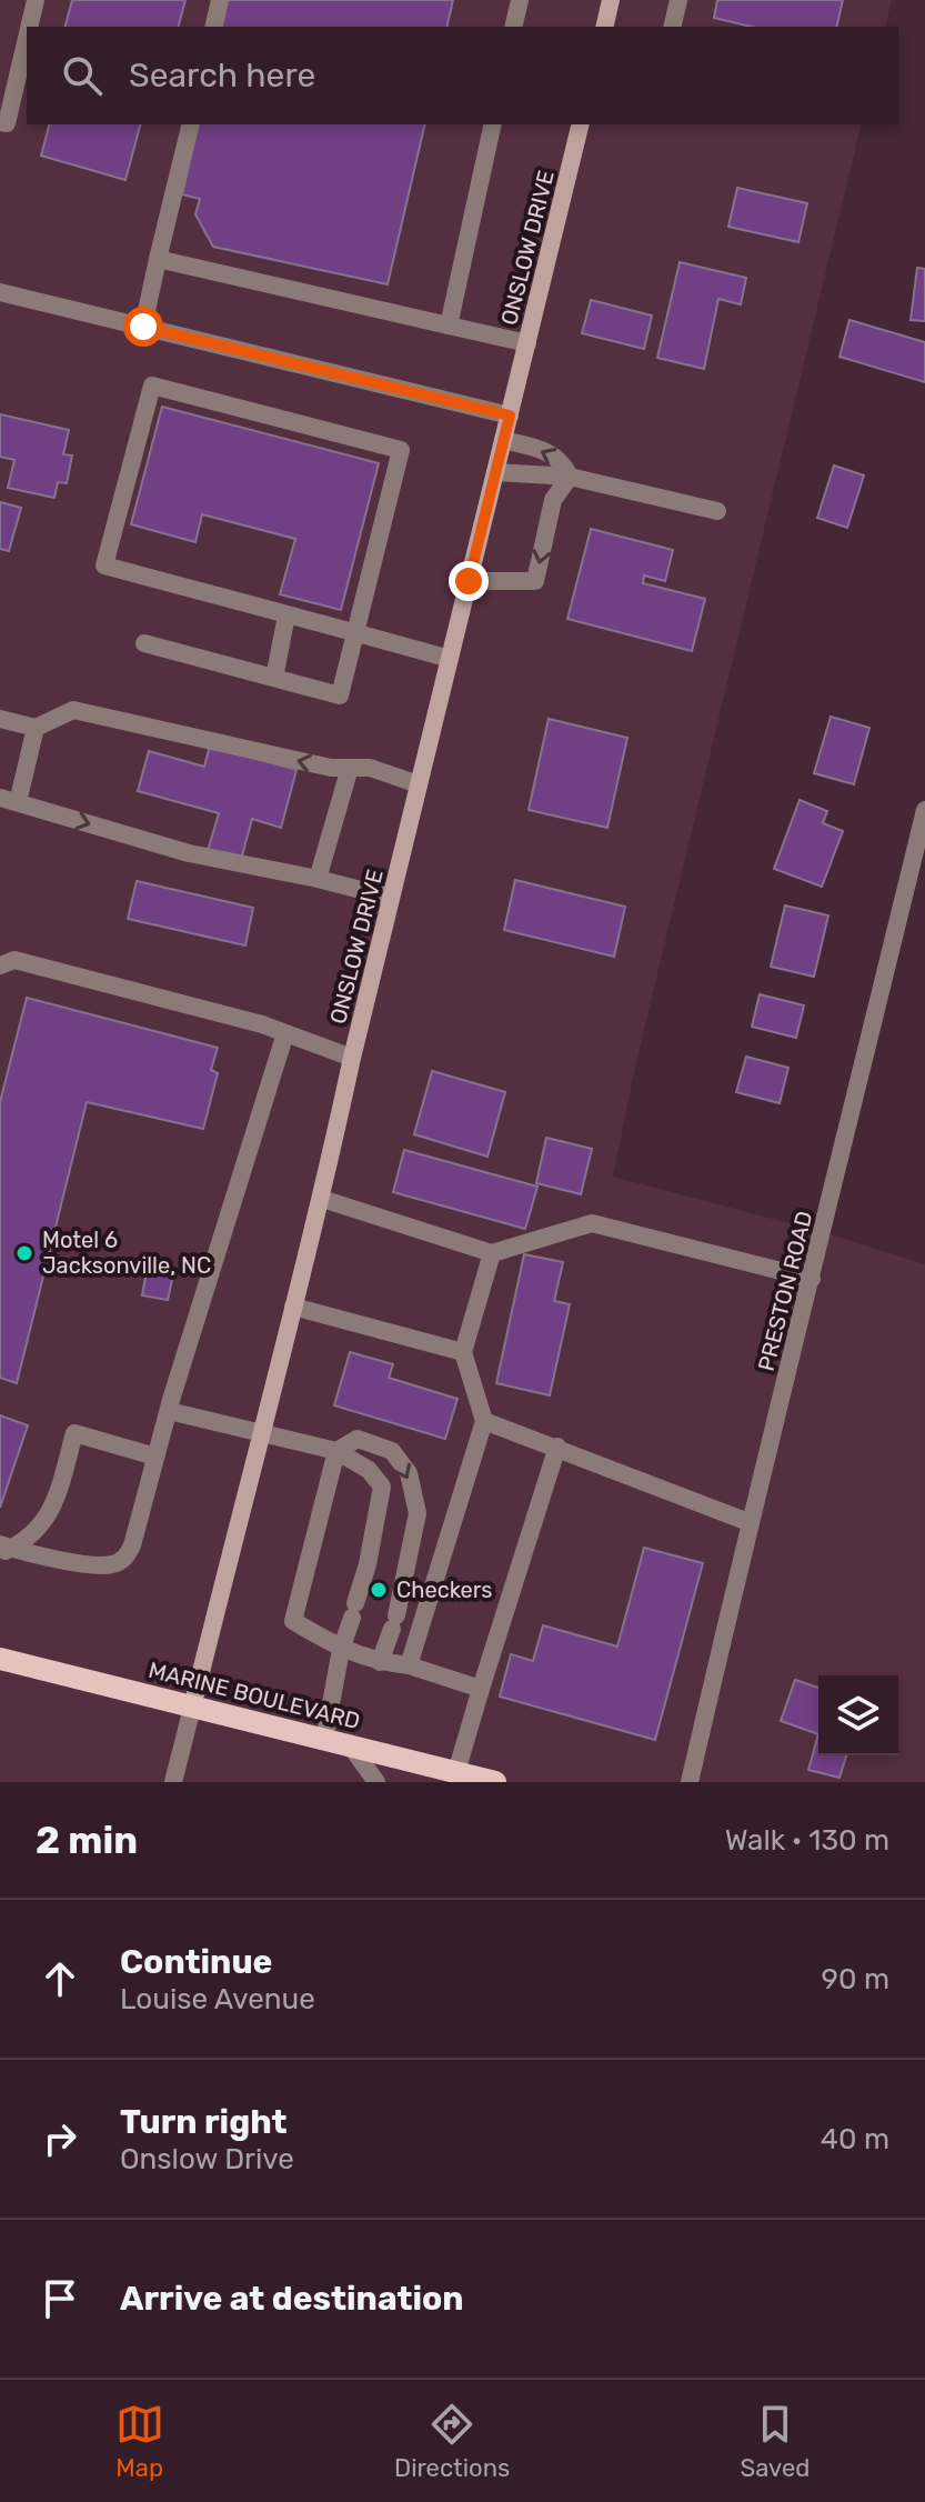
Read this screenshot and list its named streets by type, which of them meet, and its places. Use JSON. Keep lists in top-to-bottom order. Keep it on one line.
{"streets":{"main road":["ONSLOW DRIVE","MARINE BOULEVARD"],"street":["PRESTON ROAD"]},"crossings":[["ONSLOW DRIVE","MARINE BOULEVARD"]],"places":["Motel 6 Jacksonville, NC","Checkers"],"page":{"search":"Search here","heading":["2 min","Walk · 130 m"],"list":[["Continue","Louise Avenue","90 m"],["Turn right","Onslow Drive","40 m"],"Arrive at destination"],"nav":["Map","Directions","Saved"]}}
